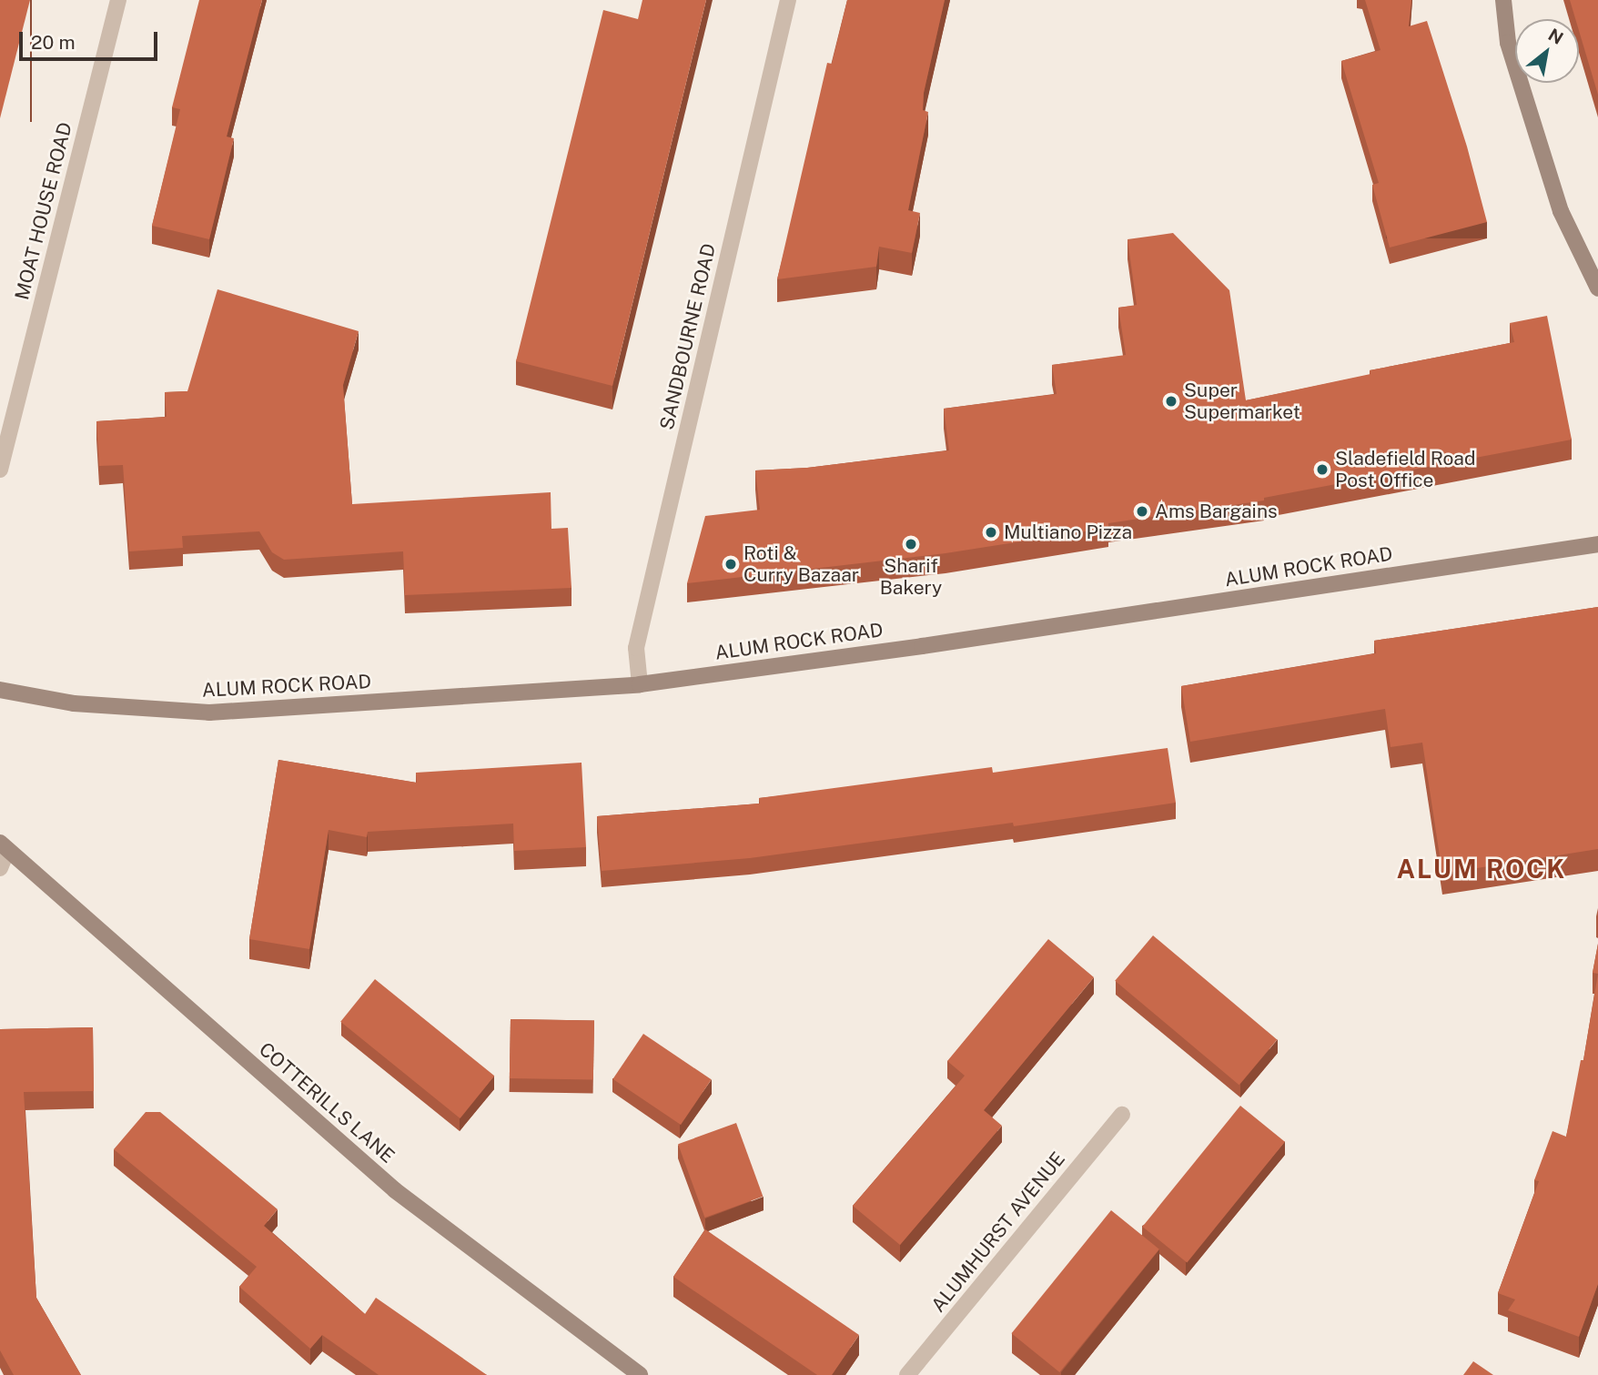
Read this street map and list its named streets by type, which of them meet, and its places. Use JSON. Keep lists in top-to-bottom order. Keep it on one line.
{"streets":{"street":["MOAT HOUSE ROAD","SANDBOURNE ROAD","ALUM ROCK ROAD","COTTERILLS LANE","ALUMHURST AVENUE"]},"crossings":[["SANDBOURNE ROAD","ALUM ROCK ROAD"]],"districts":["ALUM ROCK"],"places":["Super Supermarket","Sladefield Road Post Office","Ams Bargains","Multiano Pizza","Sharif Bakery","Roti & Curry Bazaar"],"scale_bar":"20 m","north":"top right"}
